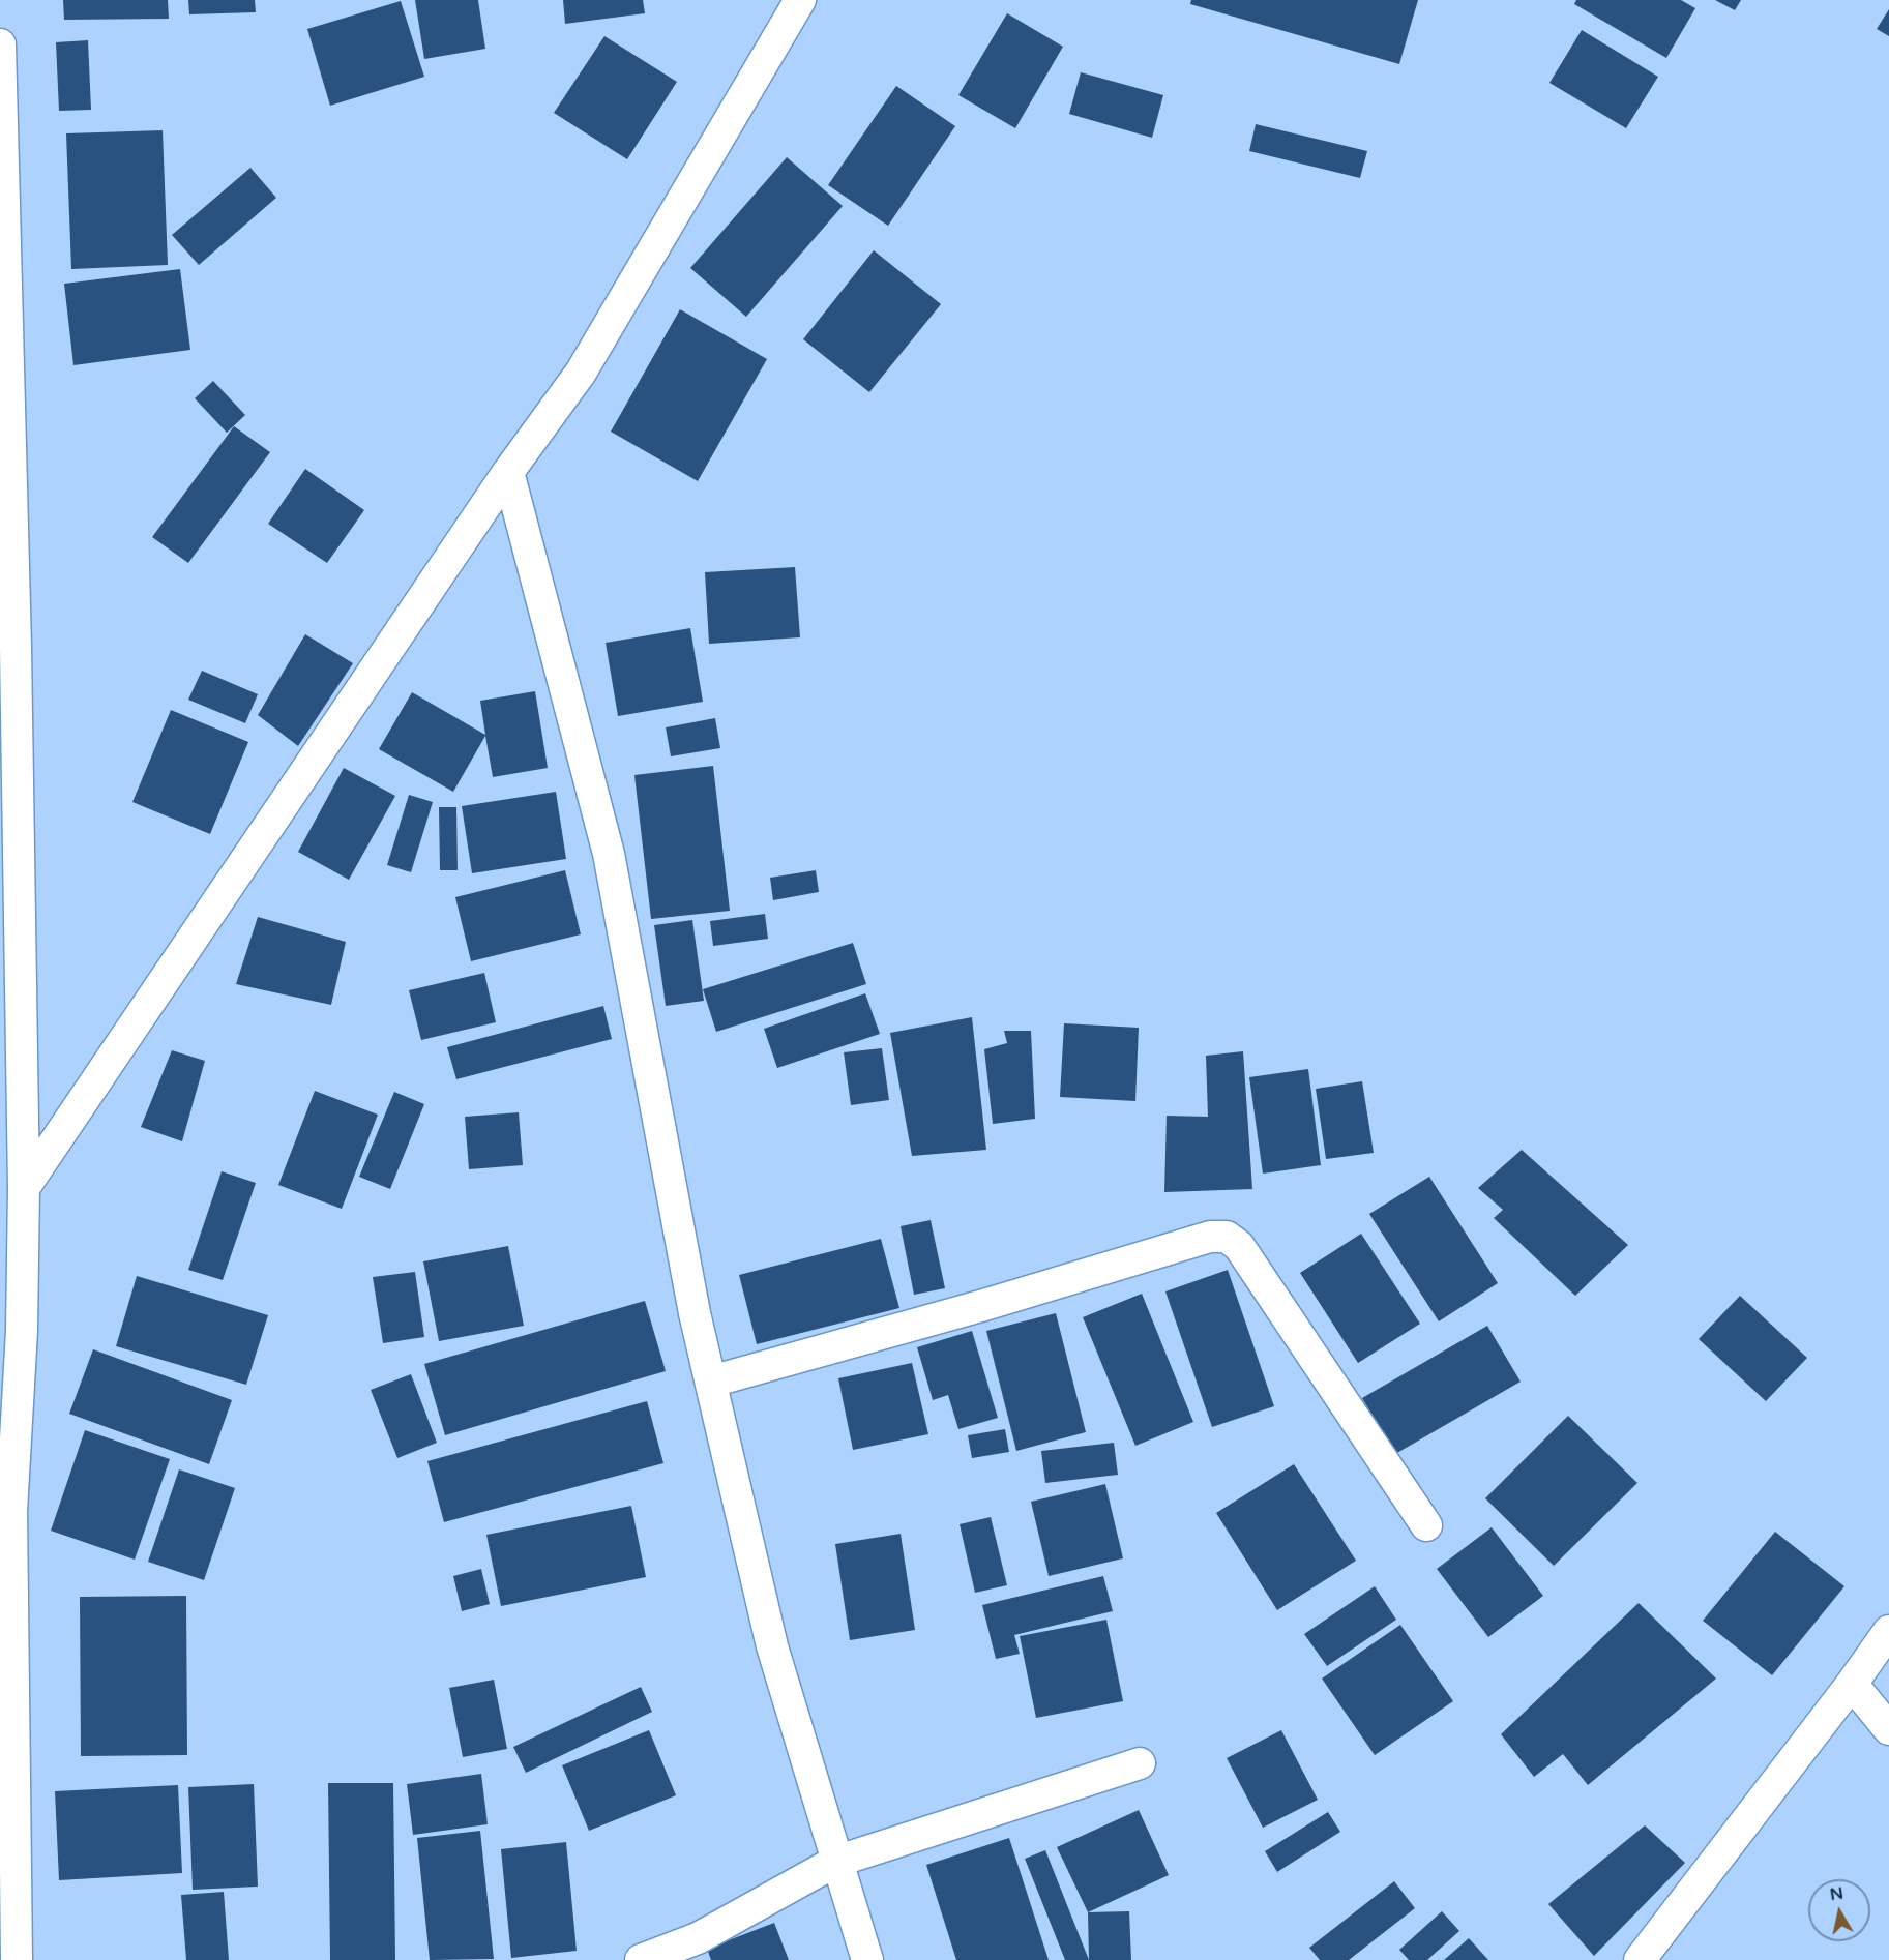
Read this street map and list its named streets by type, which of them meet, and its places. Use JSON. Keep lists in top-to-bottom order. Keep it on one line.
{"north":"top"}
